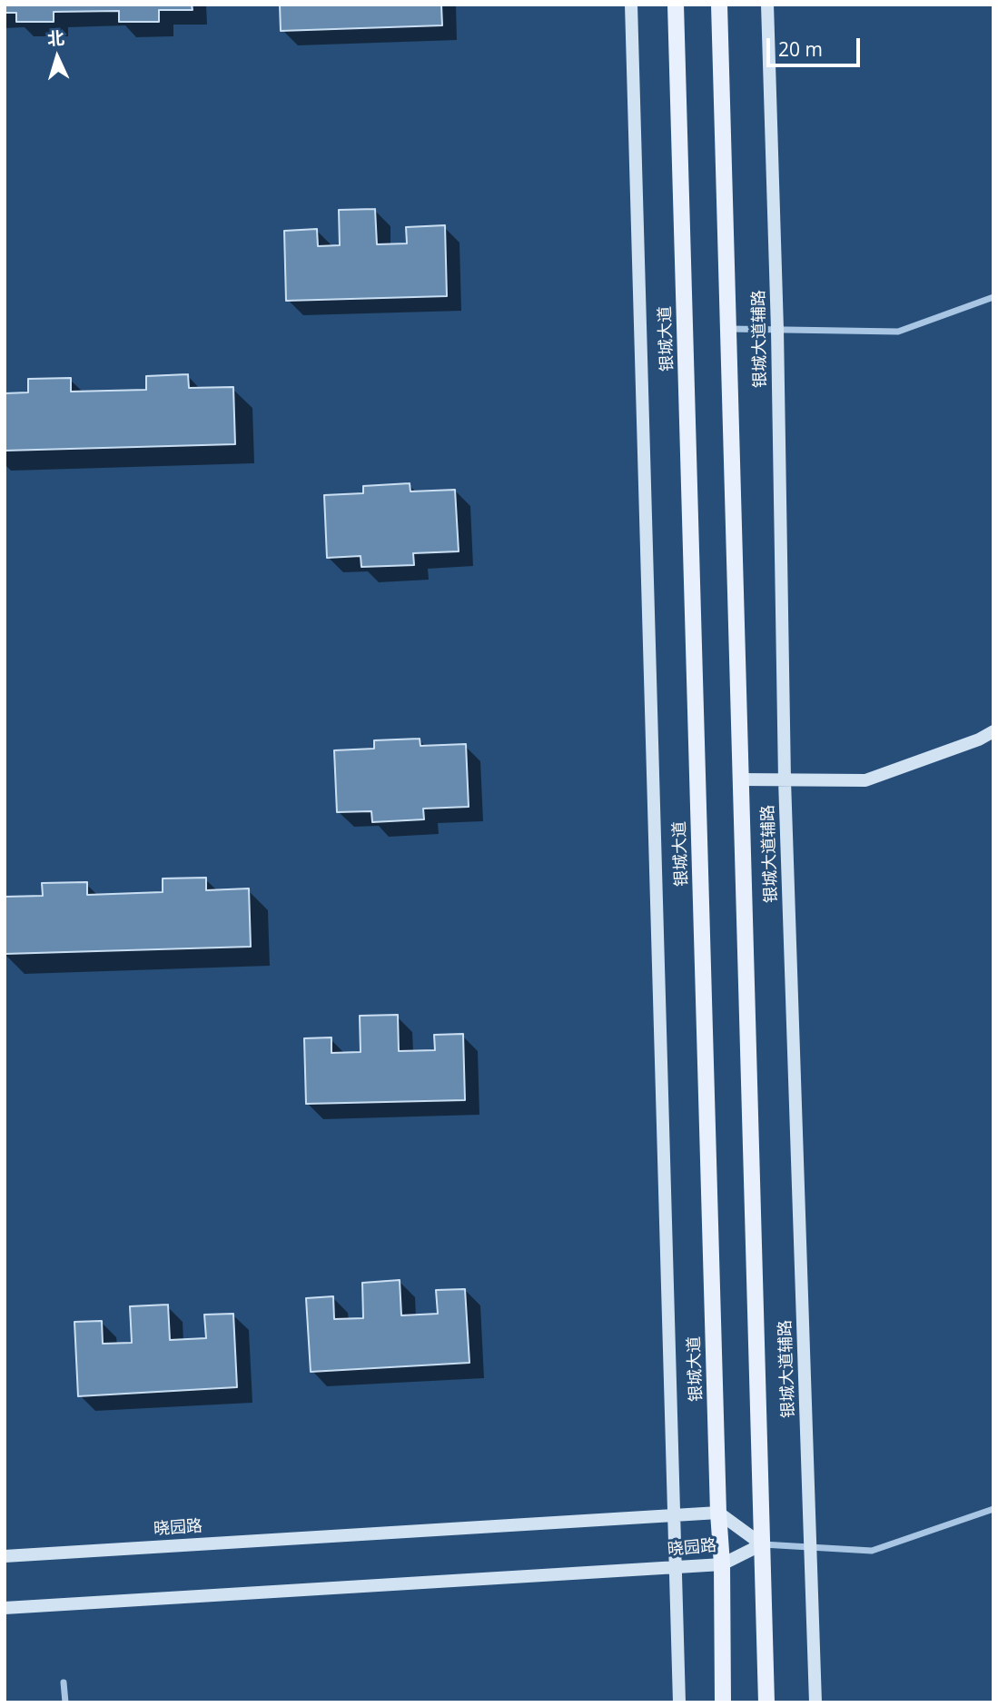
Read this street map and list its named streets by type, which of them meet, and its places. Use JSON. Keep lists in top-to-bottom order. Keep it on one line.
{"streets":{"main road":["银城大道"],"street":["银城大道辅路","晓园路"]},"crossings":[["银城大道","晓园路"]],"scale_bar":"20 m","north":"top"}
